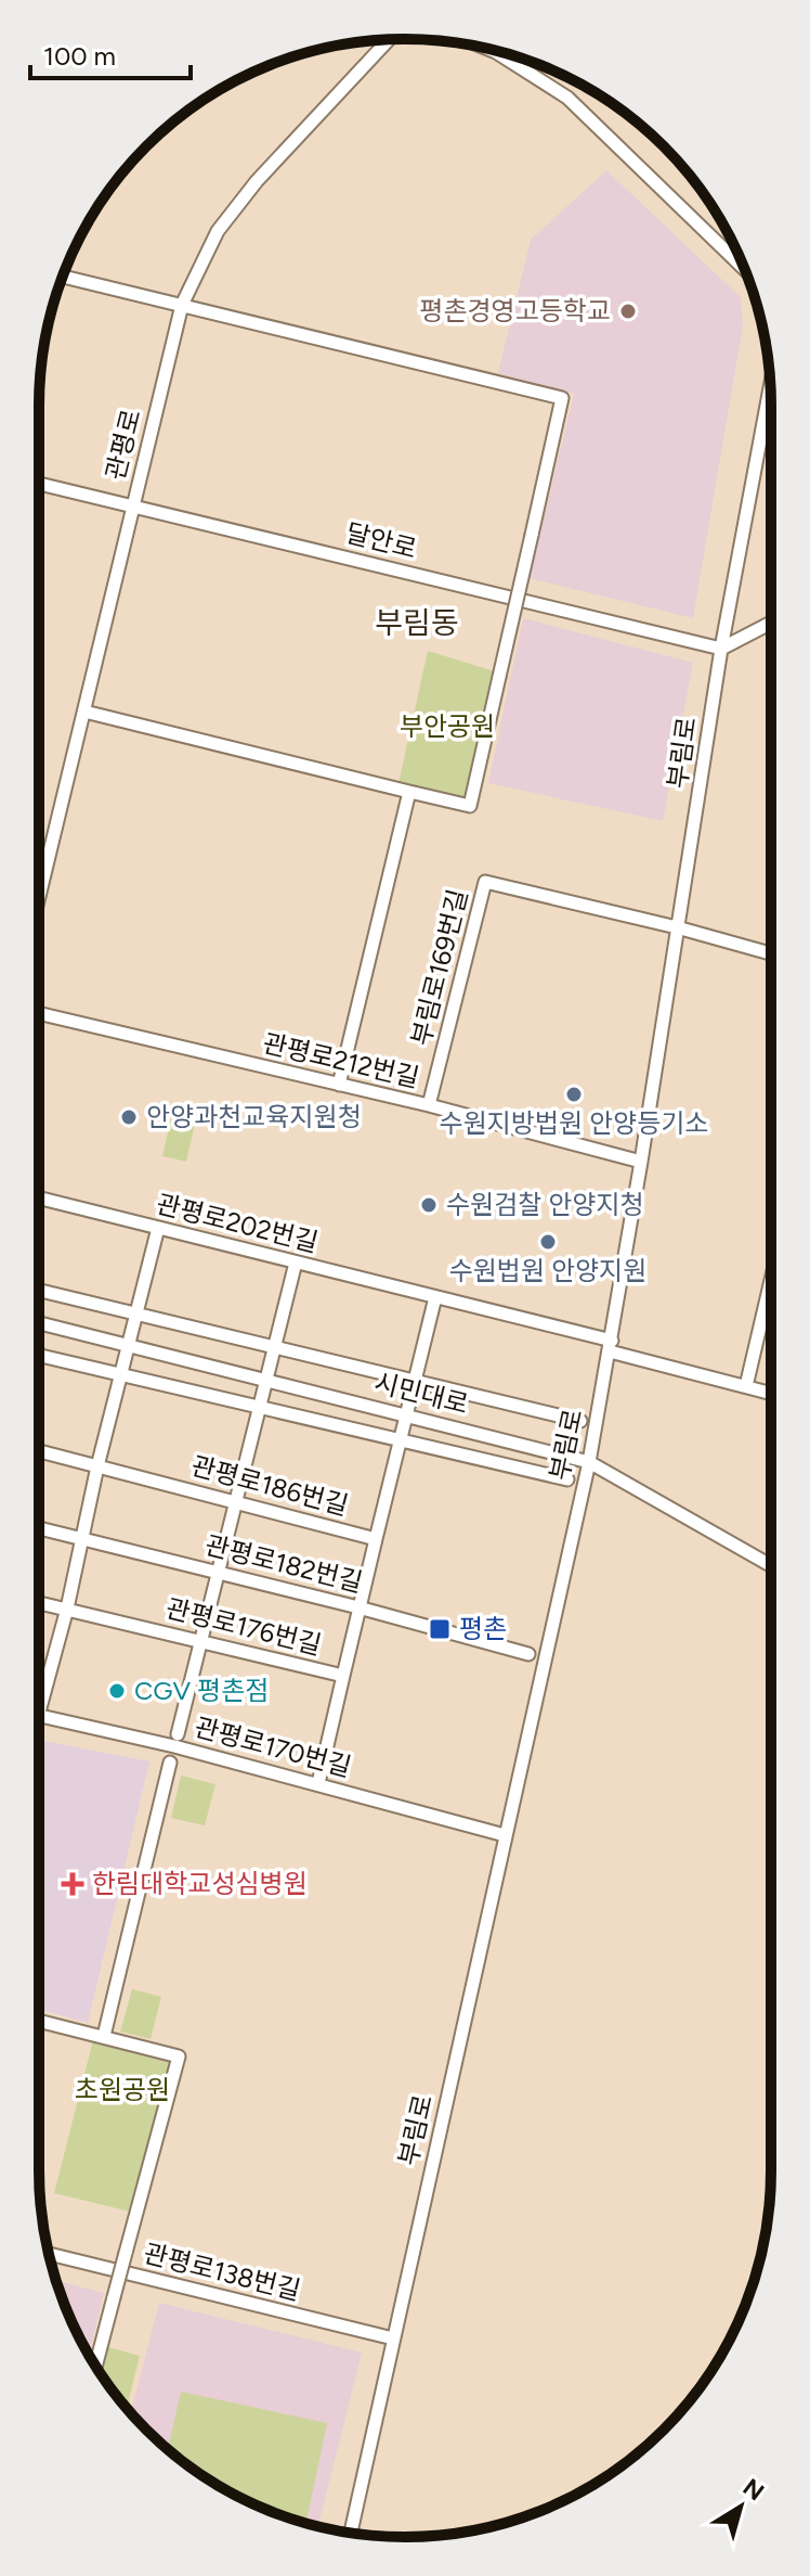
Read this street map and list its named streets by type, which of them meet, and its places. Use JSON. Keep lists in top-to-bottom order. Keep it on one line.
{"streets":{"street":["관평로","달안로","부림로","부림로169번길","관평로212번길","관평로202번길","시민대로","관평로186번길","관평로182번길","관평로176번길","관평로170번길","관평로138번길"]},"crossings":[["관평로","달안로"],["달안로","부림로"],["부림로","부림로169번길"],["부림로","관평로212번길"],["부림로","관평로202번길"],["부림로","시민대로"],["부림로","관평로170번길"],["부림로","관평로138번길"],["부림로169번길","관평로212번길"],["시민대로","관평로186번길"],["관평로176번길","관평로170번길"]],"districts":["부림동"],"parks":["부안공원","초원공원"],"places":{"other":["평촌경영고등학교","수원지방법원 안양등기소","안양과천교육지원청","수원검찰 안양지청","수원법원 안양지원","CGV 평촌점"],"transit":["평촌"],"health":["한림대학교성심병원"]},"scale_bar":"100 m","north":"top right"}
